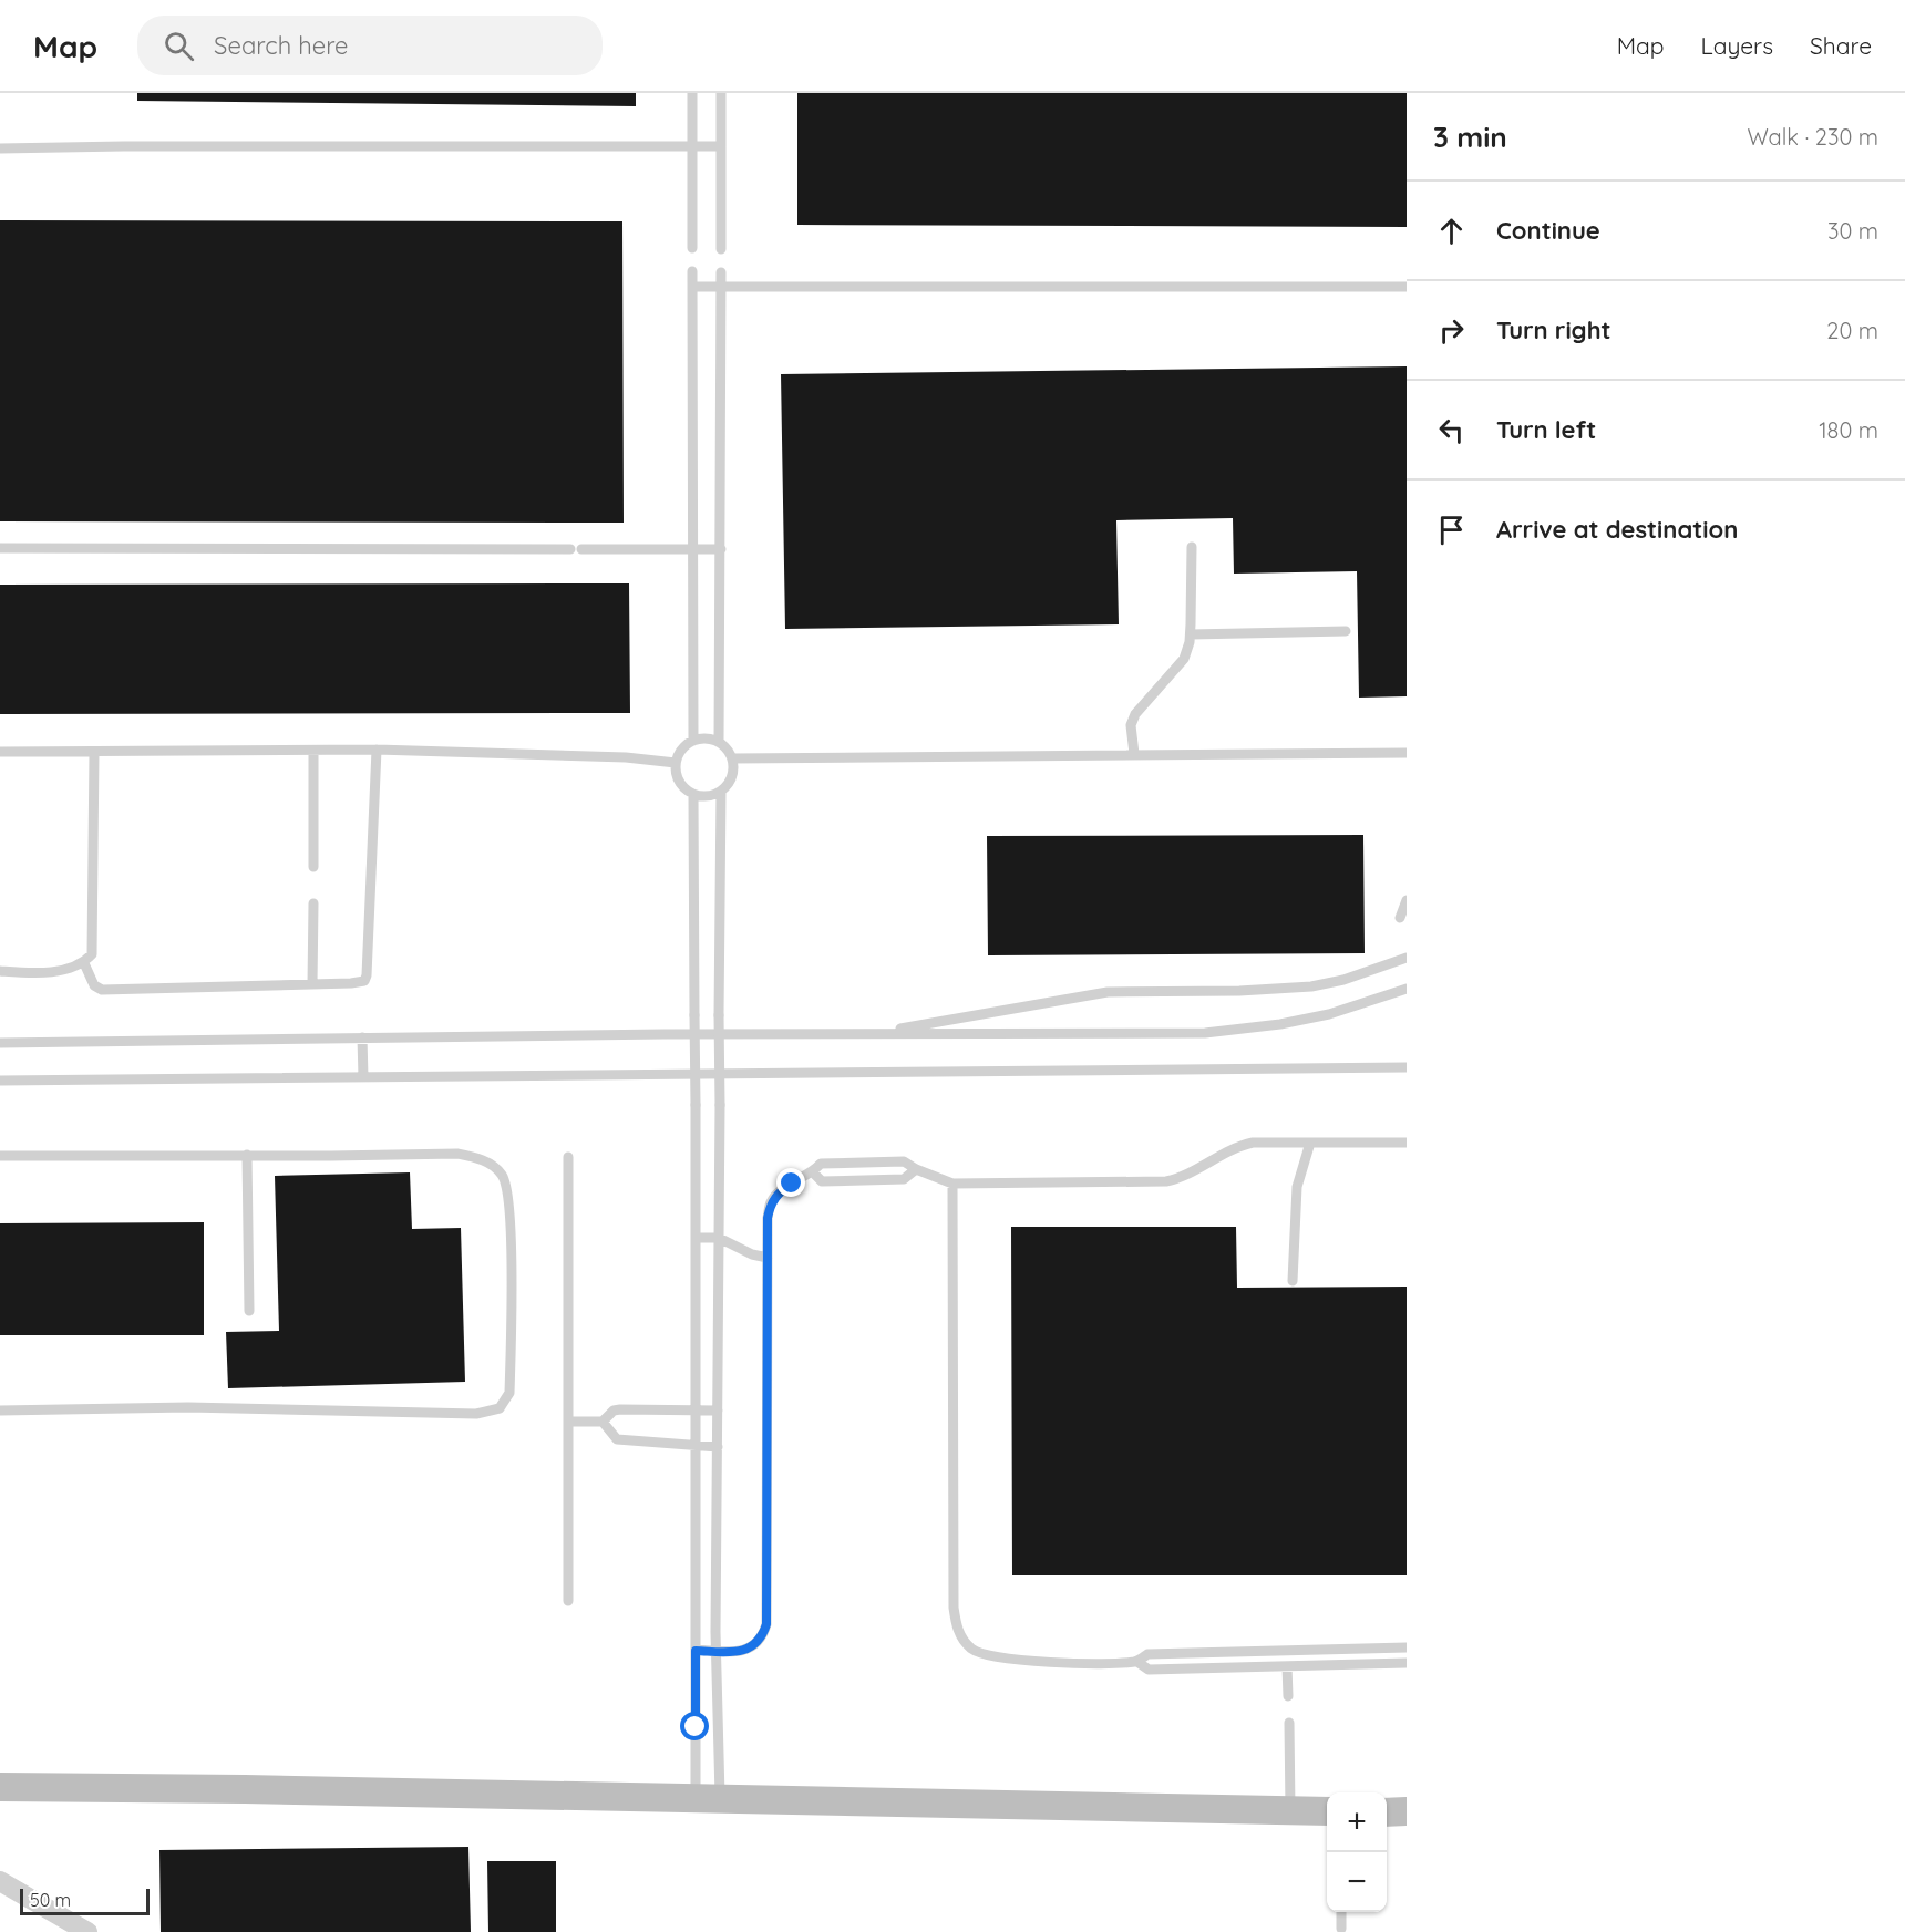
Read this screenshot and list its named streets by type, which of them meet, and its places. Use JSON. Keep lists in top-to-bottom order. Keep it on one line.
{"scale_bar":"50 m","page":{"header":"Map","search":"Search here","nav":["Map","Layers","Share"],"heading":["3 min","Walk · 230 m"],"list":[["Continue","30 m"],["Turn right","20 m"],["Turn left","180 m"],"Arrive at destination"],"map_buttons":["+","−"],"scale":"50 m"}}
